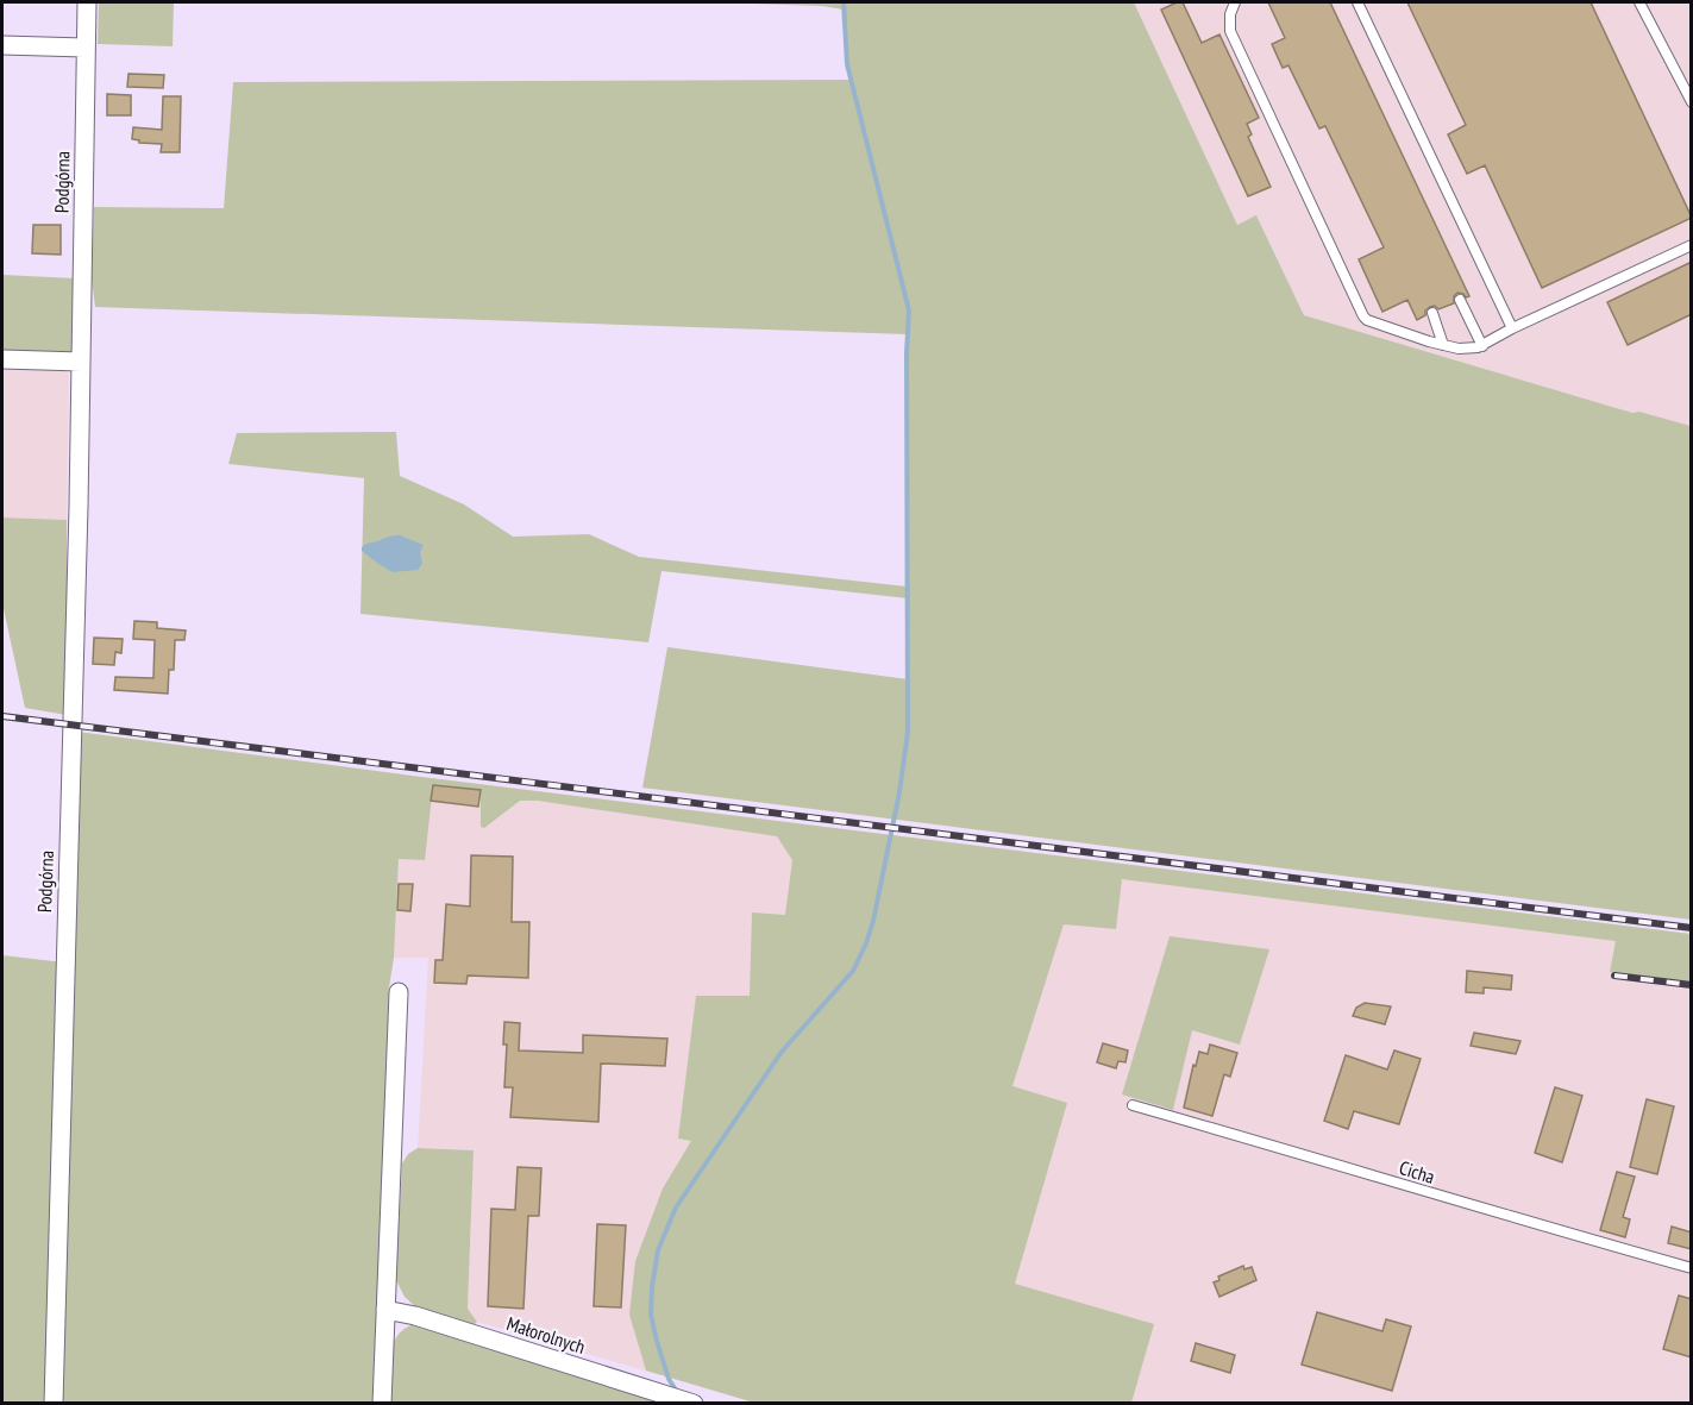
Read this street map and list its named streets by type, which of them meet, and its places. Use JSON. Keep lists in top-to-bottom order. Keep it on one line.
{"streets":{"street":["Podgórna","Małorolnych"],"lane":["Cicha"]}}
